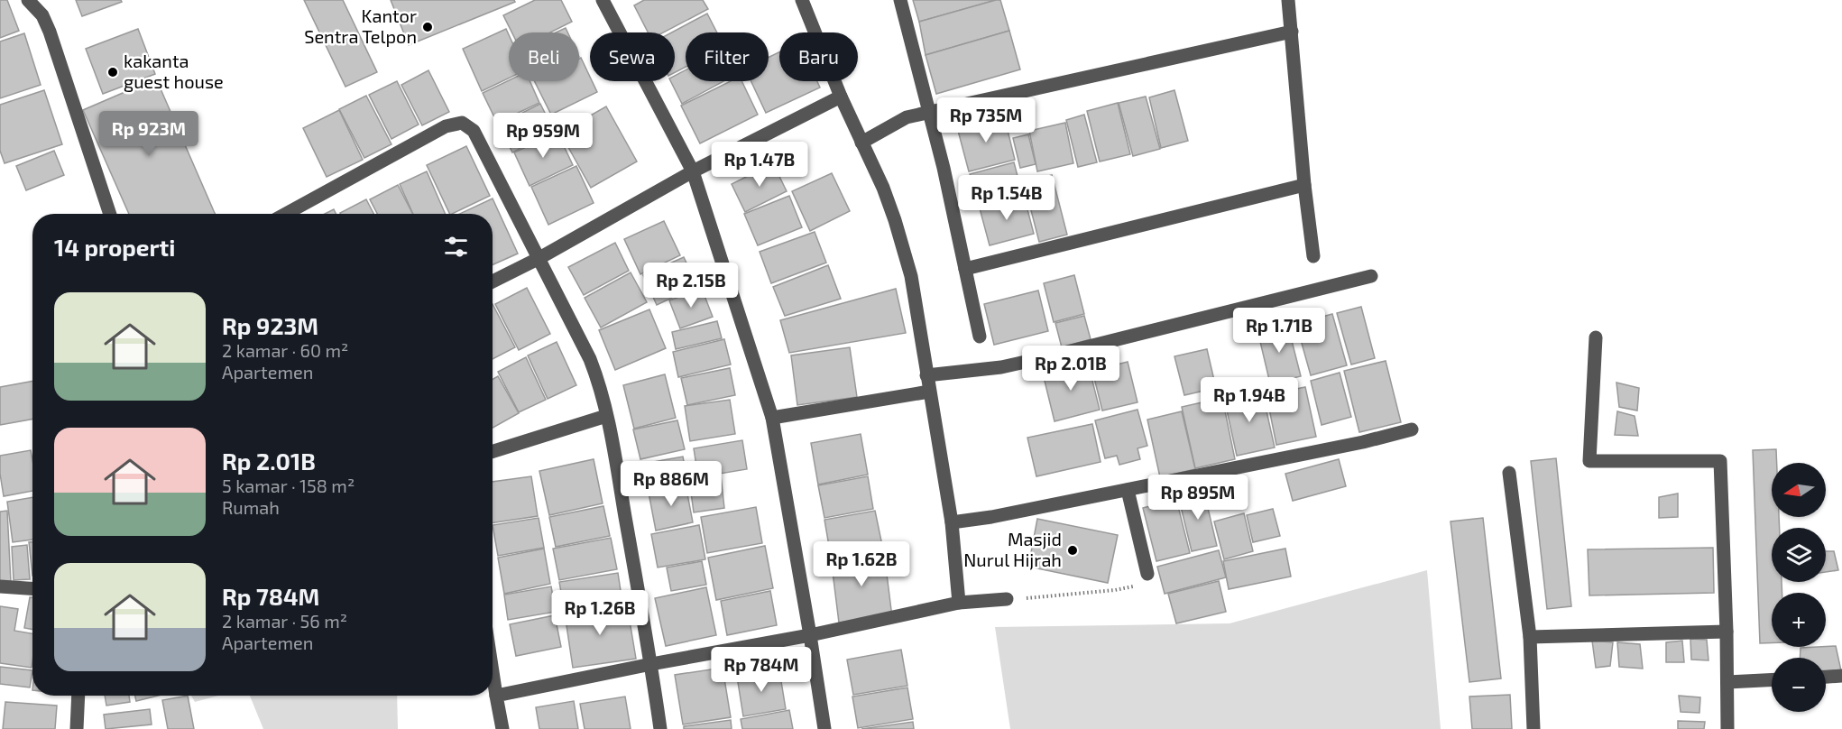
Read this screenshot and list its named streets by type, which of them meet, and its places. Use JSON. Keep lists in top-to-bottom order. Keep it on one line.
{"places":["Kantor Sentra Telpon","kakanta guest house","Masjid Nurul Hijrah"],"north":"left","page":{"chip":["Beli","Sewa","Filter","Baru"],"price":["Rp 735M","Rp 923M","Rp 959M","Rp 1.47B","Rp 1.54B","Rp 2.15B","Rp 1.71B","Rp 2.01B","Rp 1.94B","Rp 886M","Rp 895M","Rp 1.62B","Rp 1.26B","Rp 784M"],"heading":"14 properti","list":[{"name":"Rp 923M","note":"2 kamar · 60 m² · Apartemen"},{"name":"Rp 2.01B","note":"5 kamar · 158 m² · Rumah"},{"name":"Rp 784M","note":"2 kamar · 56 m² · Apartemen"}],"map_buttons":["+","−"]}}
